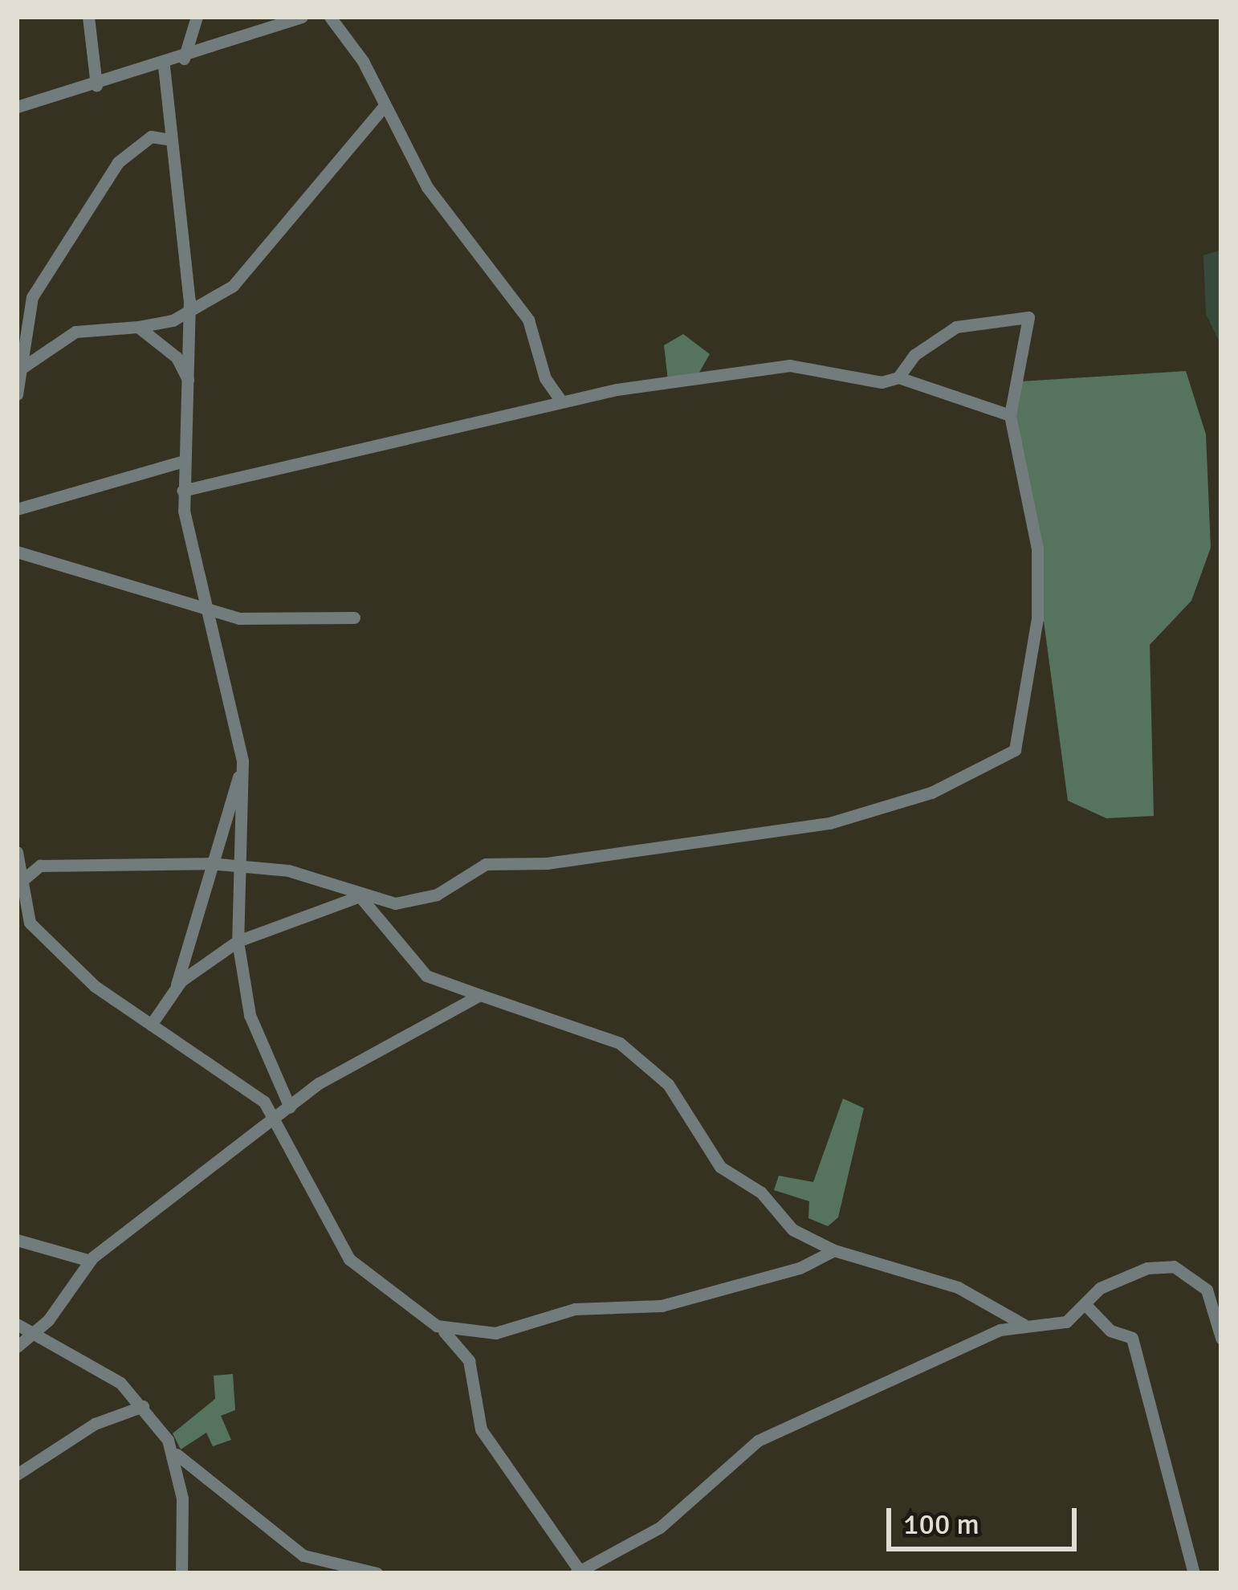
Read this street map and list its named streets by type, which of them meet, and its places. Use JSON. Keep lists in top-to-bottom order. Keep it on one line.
{"scale_bar":"100 m"}
